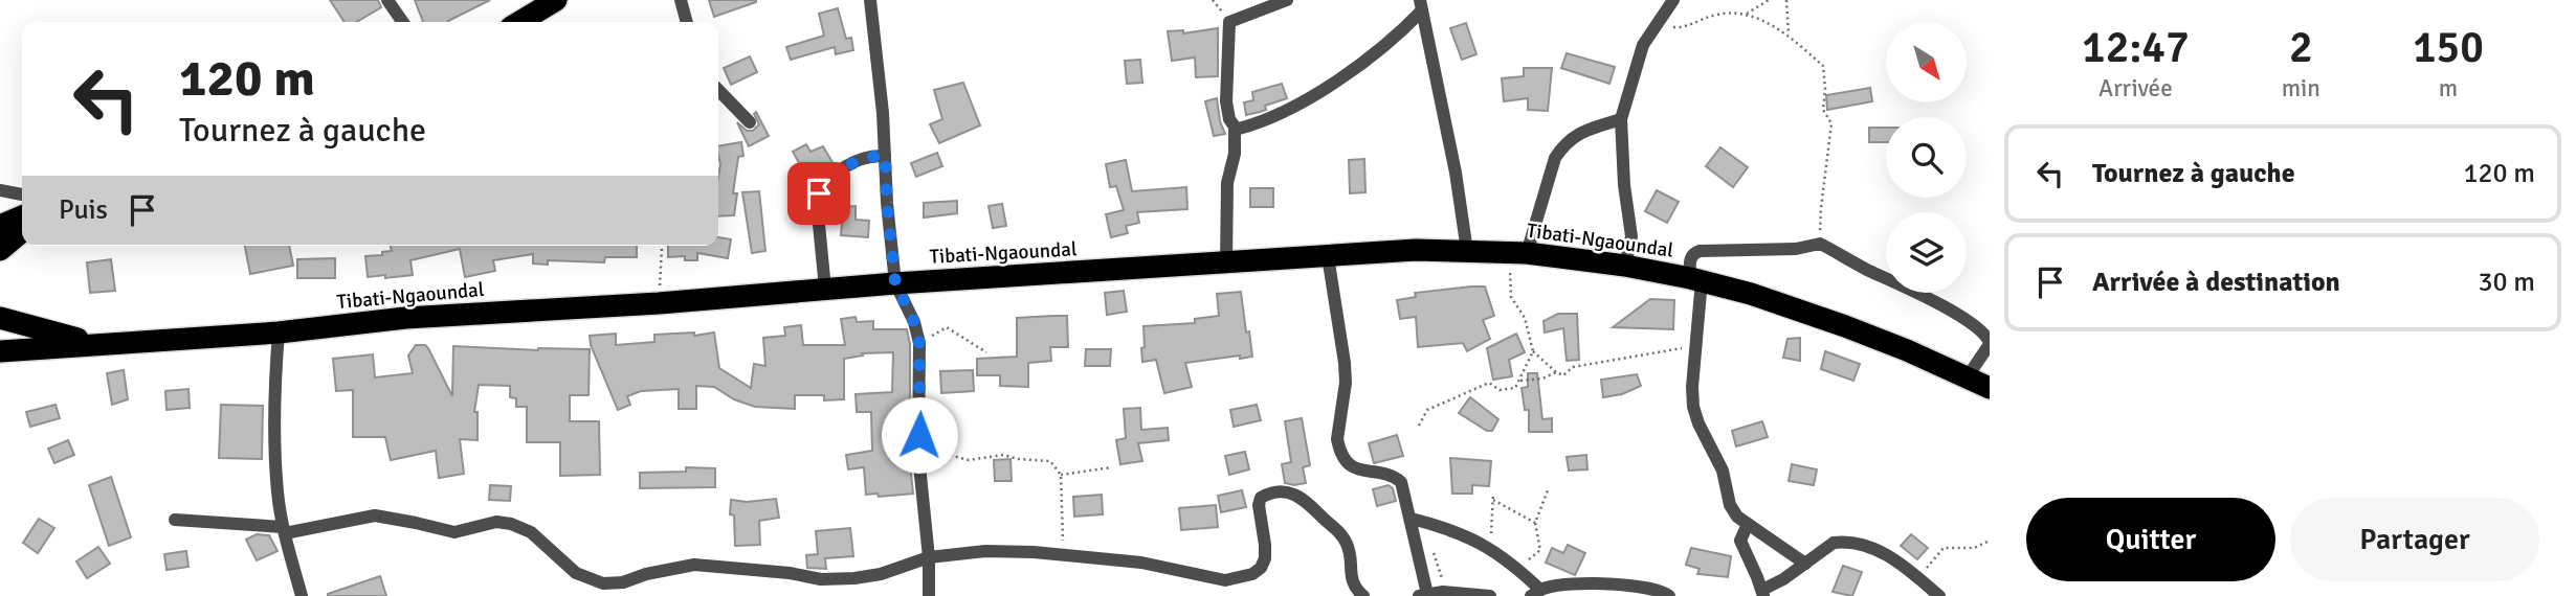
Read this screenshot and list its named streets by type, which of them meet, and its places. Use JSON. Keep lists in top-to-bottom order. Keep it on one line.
{"streets":{"highway":["Tibati-Ngaoundal"]},"north":"bottom right","page":{"eta":["12:47","Arrivée","2","min","150","m"],"turn":["120 m","Tournez à gauche"],"list":[{"name":"Tournez à gauche","value":"120 m"},{"name":"Arrivée à destination","value":"30 m"}],"then":"Puis","buttons":["Quitter","Partager"]}}
